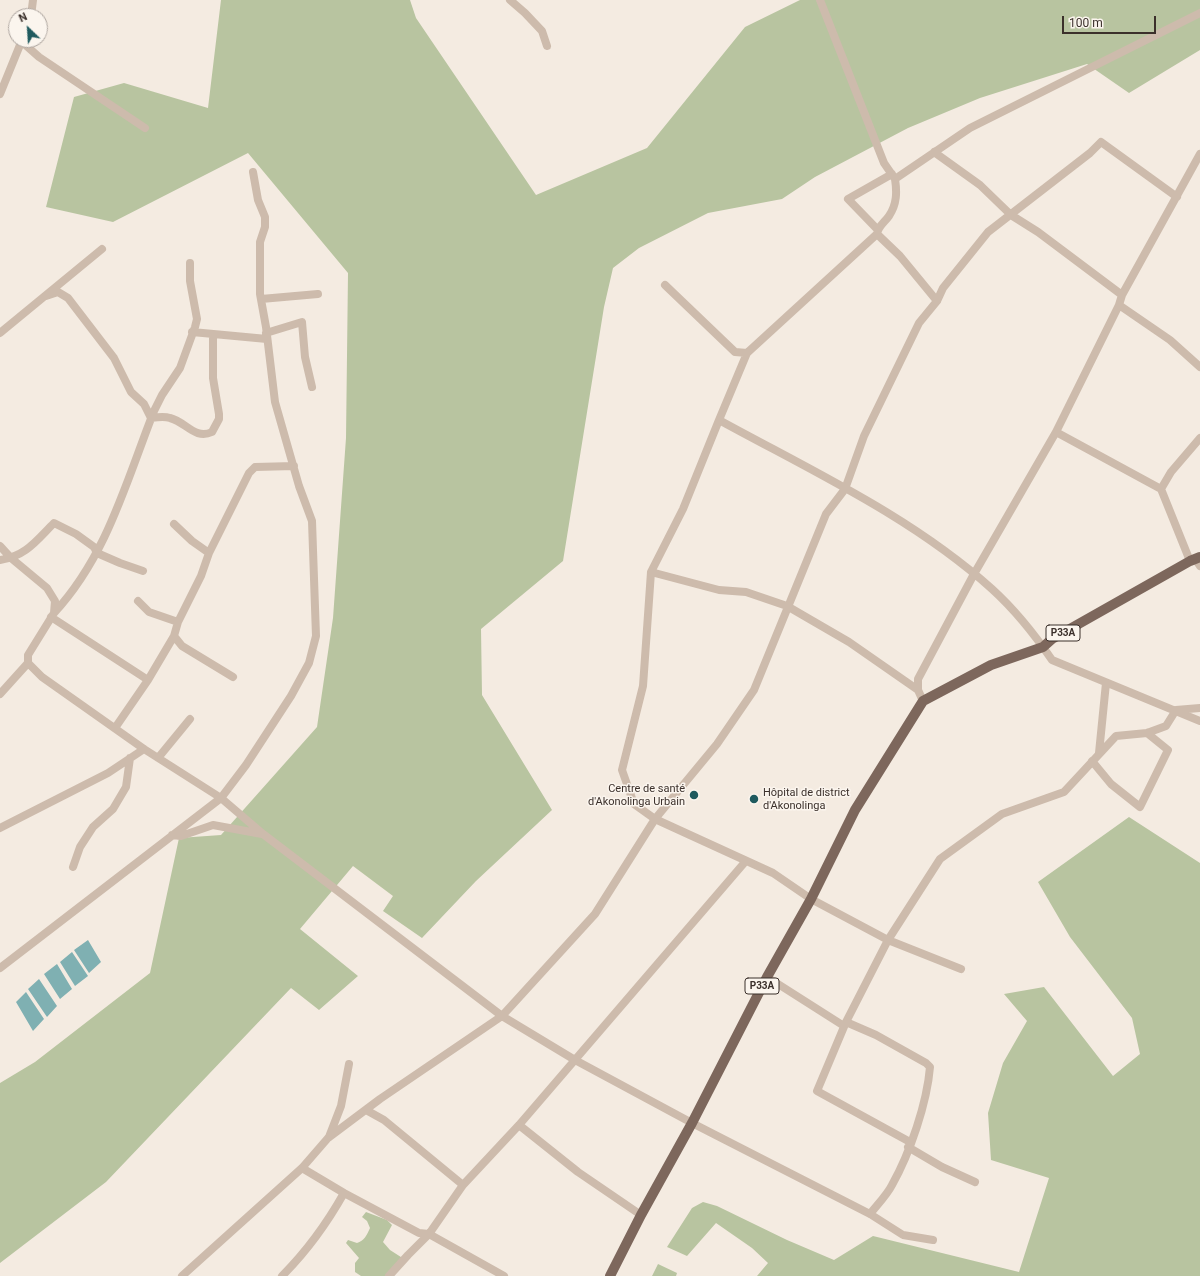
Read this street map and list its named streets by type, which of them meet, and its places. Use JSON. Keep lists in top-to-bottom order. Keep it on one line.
{"streets":{"main road":["P33A"]},"places":["Centre de santé d'Akonolinga Urbain","Hôpital de district d'Akonolinga"],"scale_bar":"100 m","north":"top left"}
